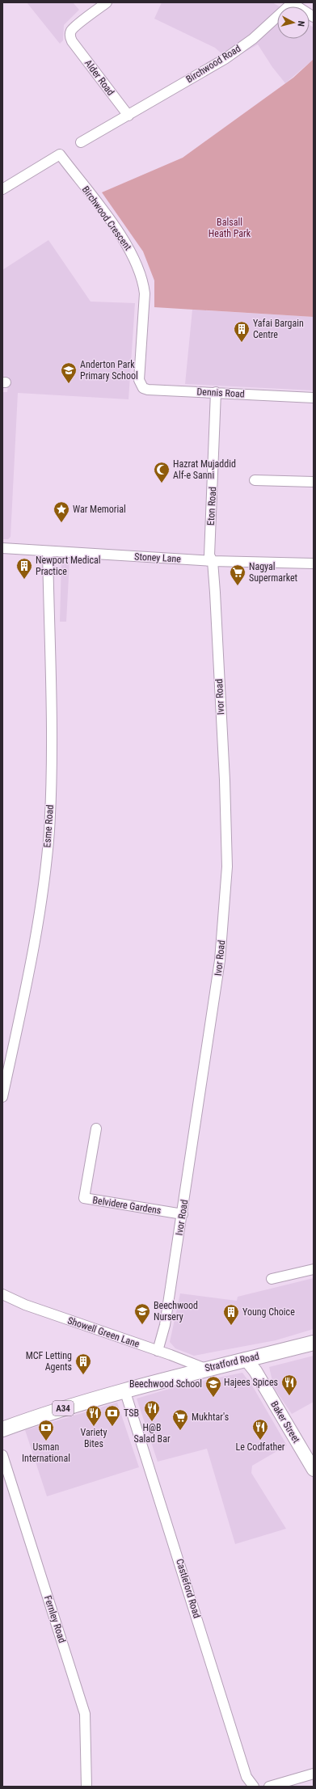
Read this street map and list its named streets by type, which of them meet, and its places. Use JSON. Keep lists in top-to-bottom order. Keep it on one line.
{"streets":{"highway":["Stratford Road","A34"],"main road":["Baker Street"],"street":["Birchwood Road","Alder Road","Birchwood Crescent","Dennis Road","Eton Road","Stoney Lane","Ivor Road","Esme Road","Belvidere Gardens","Showell Green Lane","Castleford Road","Fernley Road"]},"crossings":[["Birchwood Road","Alder Road"],["Birchwood Crescent","Dennis Road"],["Dennis Road","Eton Road"],["Eton Road","Stoney Lane"],["Eton Road","Ivor Road"],["Stoney Lane","Ivor Road"],["Stoney Lane","Esme Road"],["Ivor Road","Belvidere Gardens"],["Ivor Road","Showell Green Lane"],["Showell Green Lane","Stratford Road"],["Stratford Road","Baker Street"],["Stratford Road","Castleford Road"]],"parks":["Balsall Heath Park"],"places":{"building":["Yafai Bargain Centre","Newport Medical Practice","Young Choice","MCF Letting Agents"],"school or university":["Anderton Park Primary School","Beechwood Nursery","Beechwood School"],"mosque":["Hazrat Mujaddid Alf-e Sanni"],"place":["War Memorial"],"supermarket":["Nagyal Supermarket","Mukhtar's"],"restaurant":["Hajees Spices","H@B Salad Bar","Variety Bites","Le Codfather"],"bank":["TSB","Usman International"]},"north":"right"}
